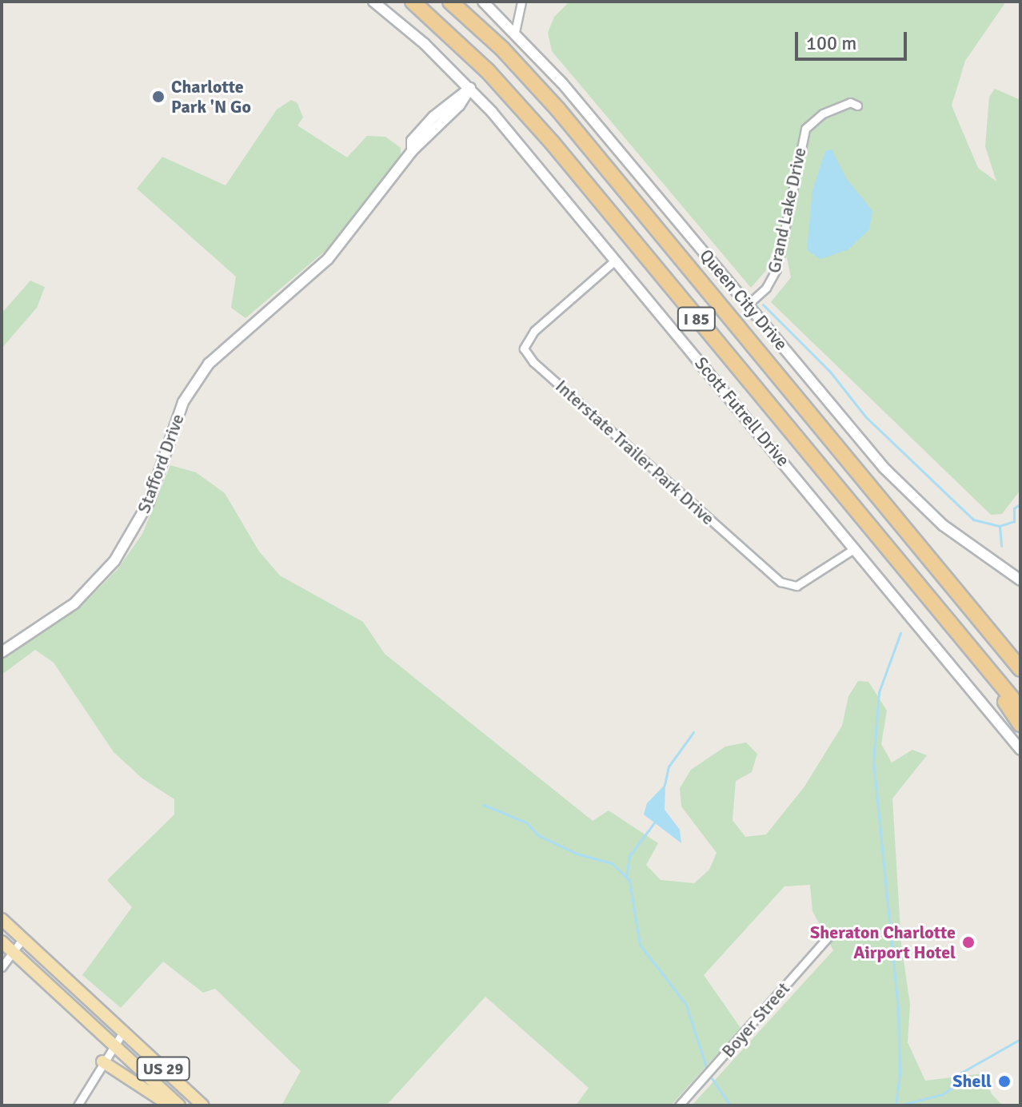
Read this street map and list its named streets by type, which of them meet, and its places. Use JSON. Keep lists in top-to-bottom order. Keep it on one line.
{"streets":{"highway":["I 85"],"main road":["US 29"],"street":["Grand Lake Drive","Queen City Drive","Scott Futrell Drive","Interstate Trailer Park Drive","Stafford Drive","Boyer Street"]},"crossings":[["Grand Lake Drive","Queen City Drive"],["Scott Futrell Drive","Interstate Trailer Park Drive"],["Scott Futrell Drive","Stafford Drive"]],"places":["Charlotte Park 'N Go","Sheraton Charlotte Airport Hotel","Shell"],"scale_bar":"100 m"}
